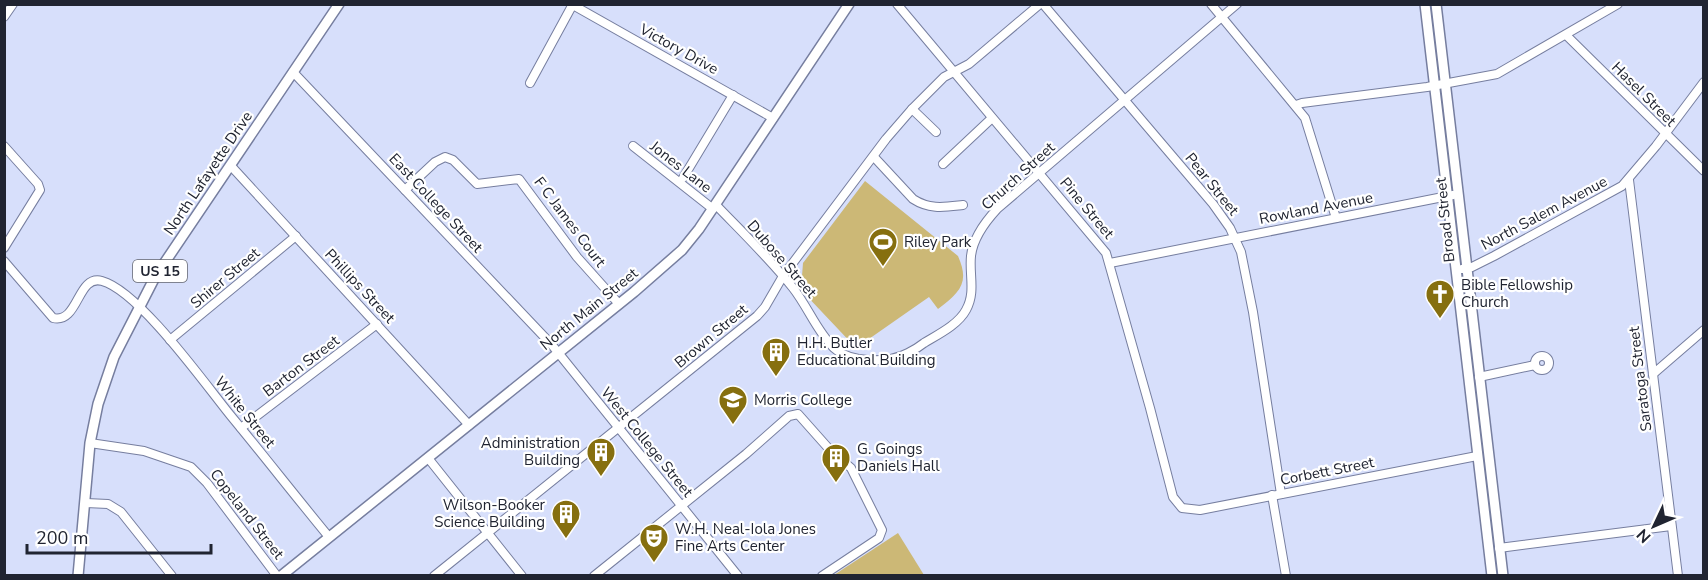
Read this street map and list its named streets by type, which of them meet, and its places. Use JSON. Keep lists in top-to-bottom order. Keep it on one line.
{"streets":{"main road":["North Lafayette Drive","Broad Street","US 15","North Main Street"],"street":["Victory Drive","Hasel Street","Jones Lane","Church Street","Pear Street","East College Street","Pine Street","Rowland Avenue","North Salem Avenue","F C James Court","Dubose Street","Shirer Street","Phillips Street","Brown Street","Barton Street","Saratoga Street","White Street","West College Street","Corbett Street","Copeland Street"]},"crossings":[["Victory Drive","North Main Street"],["Hasel Street","North Salem Avenue"],["Jones Lane","Dubose Street"],["Jones Lane","North Main Street"],["North Lafayette Drive","East College Street"],["North Lafayette Drive","Phillips Street"],["North Lafayette Drive","White Street"],["North Lafayette Drive","Copeland Street"],["Church Street","Pear Street"],["Church Street","Pine Street"],["Church Street","Dubose Street"],["Pear Street","Rowland Avenue"],["Pear Street","Brown Street"],["Pear Street","Corbett Street"],["East College Street","F C James Court"],["East College Street","North Main Street"],["East College Street","West College Street"],["Pine Street","Rowland Avenue"],["Pine Street","Brown Street"],["Pine Street","Corbett Street"],["Rowland Avenue","Broad Street"],["North Salem Avenue","Broad Street"],["North Salem Avenue","Saratoga Street"],["Broad Street","Corbett Street"],["F C James Court","North Main Street"],["Dubose Street","North Main Street"],["Dubose Street","Brown Street"],["Shirer Street","Phillips Street"],["Shirer Street","White Street"],["Phillips Street","North Main Street"],["Phillips Street","Barton Street"],["North Main Street","White Street"],["North Main Street","West College Street"],["North Main Street","Copeland Street"],["Brown Street","West College Street"],["Barton Street","White Street"]],"places":{"sports":["Riley Park"],"church":["Bible Fellowship Church"],"building":["H.H. Butler Educational Building","Administration Building","G. Goings Daniels Hall","Wilson-Booker Science Building"],"school or university":["Morris College"],"theatre":["W.H. Neal-Iola Jones Fine Arts Center"]},"scale_bar":"200 m","north":"bottom left"}
